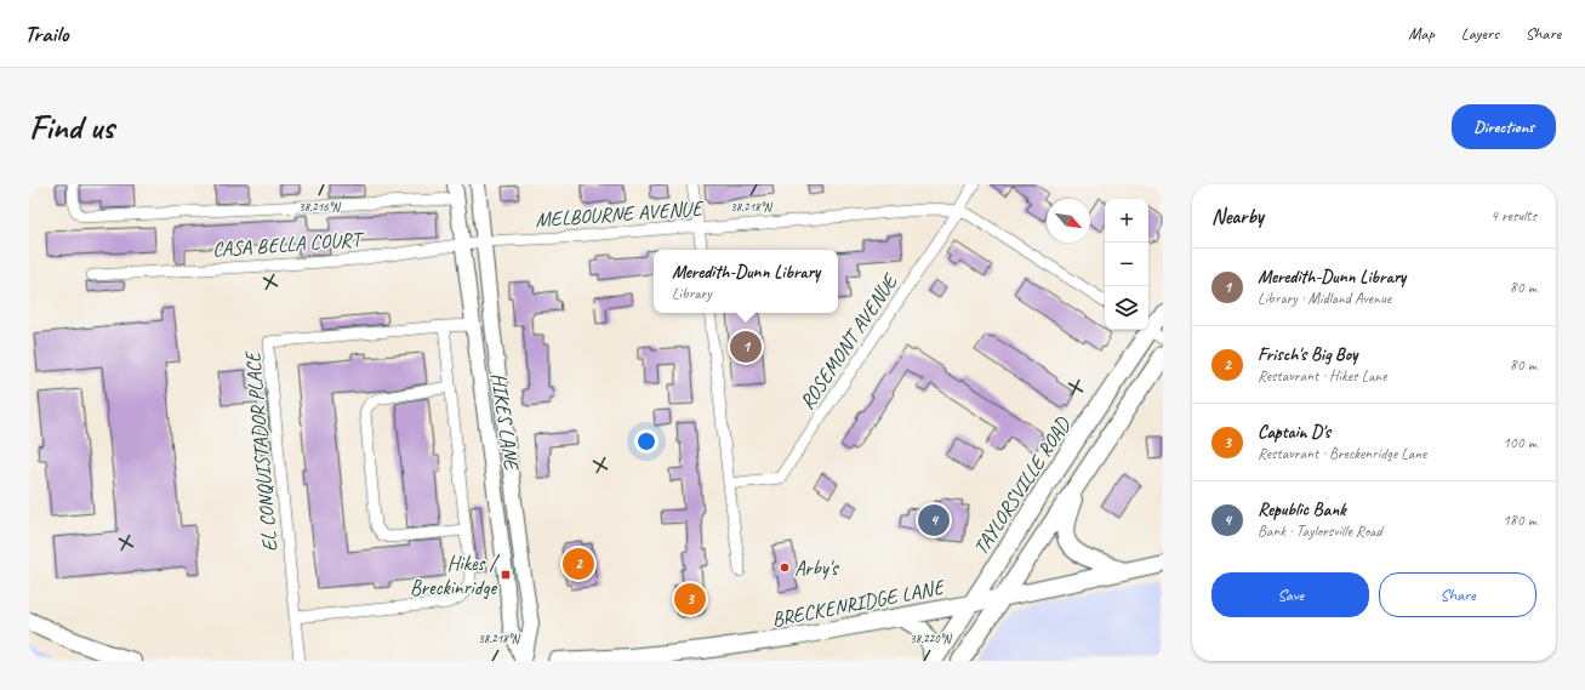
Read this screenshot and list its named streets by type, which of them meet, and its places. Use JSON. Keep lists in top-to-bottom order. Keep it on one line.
{"streets":{"main road":["HIKES LANE","TAYLORSVILLE ROAD","BRECKENRIDGE LANE"],"street":["MELBOURNE AVENUE","CASA BELLA COURT","ROSEMONT AVENUE","EL CONQUISTADOR PLACE"]},"crossings":[["MELBOURNE AVENUE","CASA BELLA COURT"],["MELBOURNE AVENUE","ROSEMONT AVENUE"],["MELBOURNE AVENUE","HIKES LANE"],["CASA BELLA COURT","HIKES LANE"],["HIKES LANE","EL CONQUISTADOR PLACE"],["TAYLORSVILLE ROAD","BRECKENRIDGE LANE"]],"places":{"other":["Arby's"],"transit":["Hikes / Breckinridge"]},"north":"bottom right","page":{"header":"Trailo","nav":["Map","Layers","Share"],"buttons":["Directions",["Save","Share"]],"title":"Find us","heading":["Nearby","4 results"],"map_buttons":["+","−"],"list":[{"mark":"1","name":"Meredith-Dunn Library","note":"Library · Midland Avenue","value":"80 m"},{"mark":"2","name":"Frisch's Big Boy","note":"Restaurant · Hikes Lane","value":"80 m"},{"mark":"3","name":"Captain D's","note":"Restaurant · Breckenridge Lane","value":"100 m"},{"mark":"4","name":"Republic Bank","note":"Bank · Taylorsville Road","value":"180 m"}],"popup":["Meredith-Dunn Library","Library"],"pins":["1","4","2","3"]},"coordinates":["38.216°N","38.218°N","38.220°N"]}
